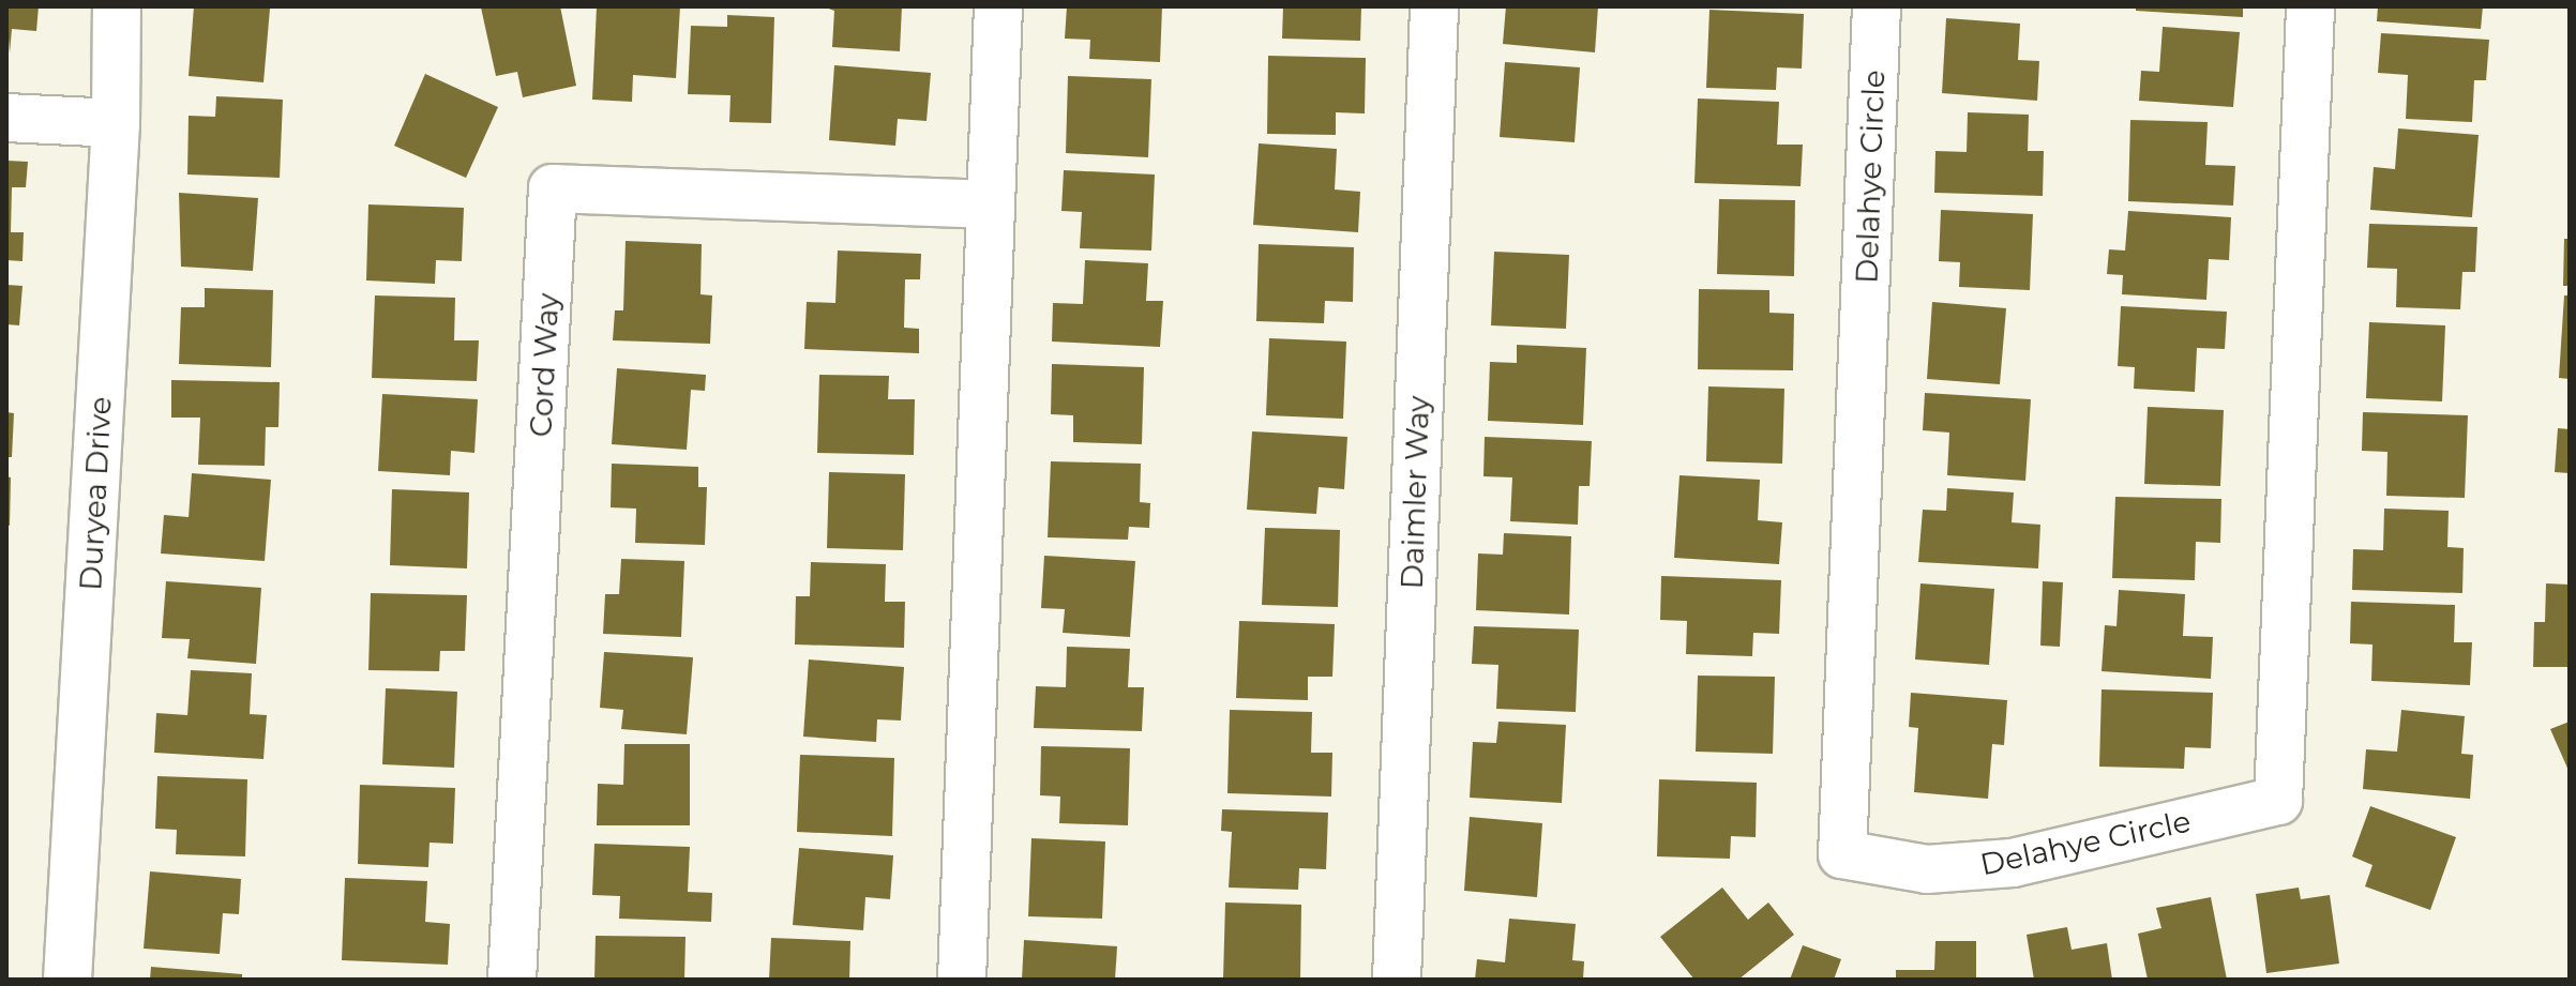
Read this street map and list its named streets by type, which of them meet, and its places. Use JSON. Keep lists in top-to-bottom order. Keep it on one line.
{"streets":{"street":["Delahye Circle","Cord Way","Daimler Way","Duryea Drive"]}}
